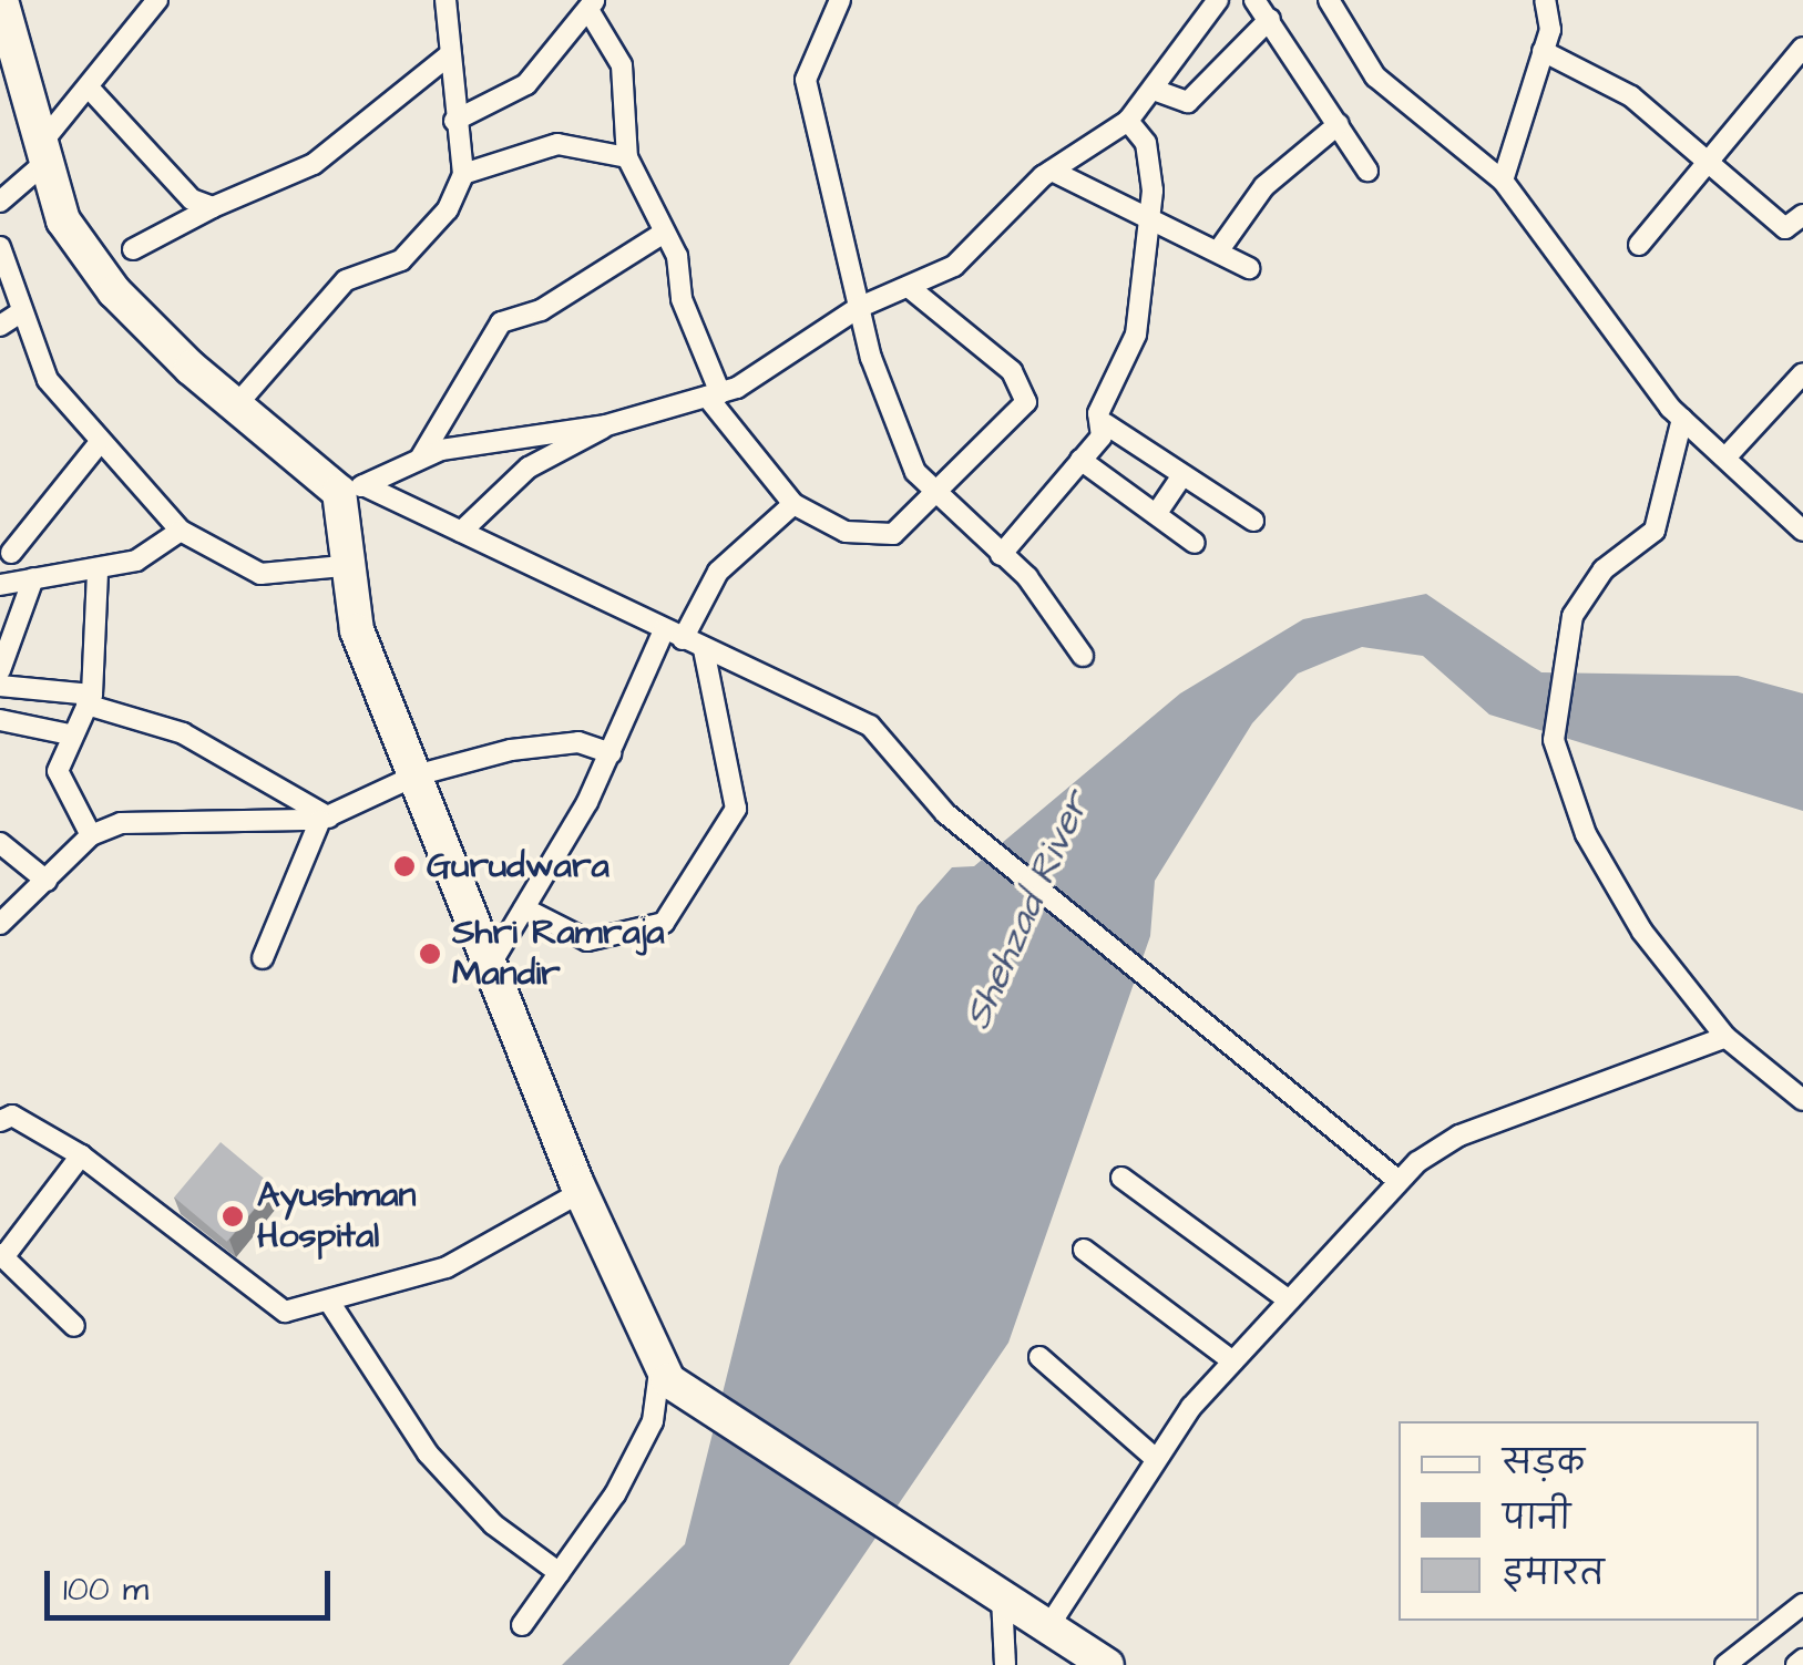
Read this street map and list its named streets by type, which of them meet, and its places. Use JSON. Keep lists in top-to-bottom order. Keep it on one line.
{"water":["Shehzad River"],"places":["Gurudwara","Shri Ramraja Mandir","Ayushman Hospital"],"legend":["सड़क","पानी","इमारत"],"scale_bar":"100 m"}
